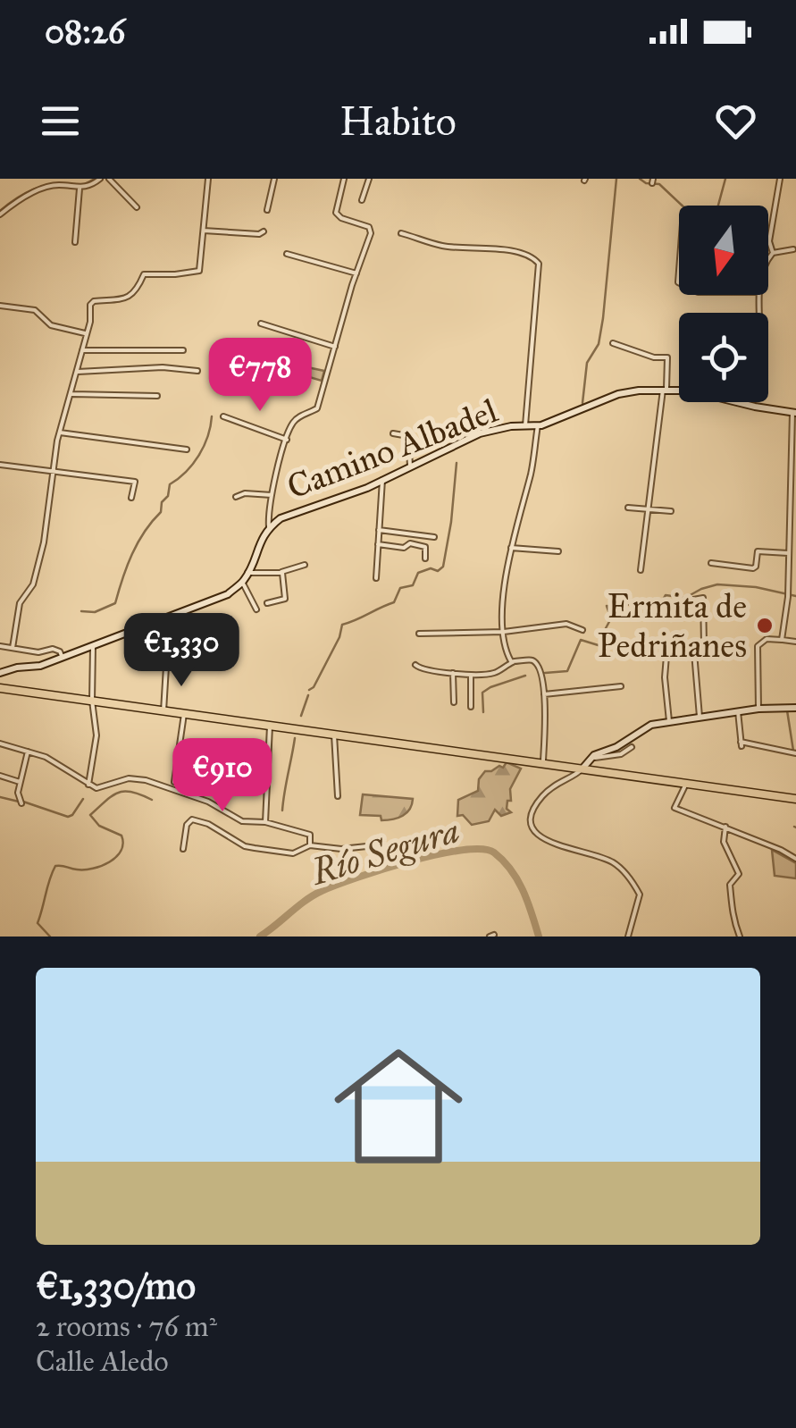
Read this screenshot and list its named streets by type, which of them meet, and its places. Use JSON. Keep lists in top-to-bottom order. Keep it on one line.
{"streets":{"main road":["Camino Albadel"]},"water":["Río Segura"],"places":["Ermita de Pedriñanes"],"north":"bottom","page":{"status":"08:26","header":"Habito","price":["€778","€1,330","€910"],"list":[{"name":"€1,330/mo","note":"2 rooms · 76 m² · Calle Aledo"}]}}
